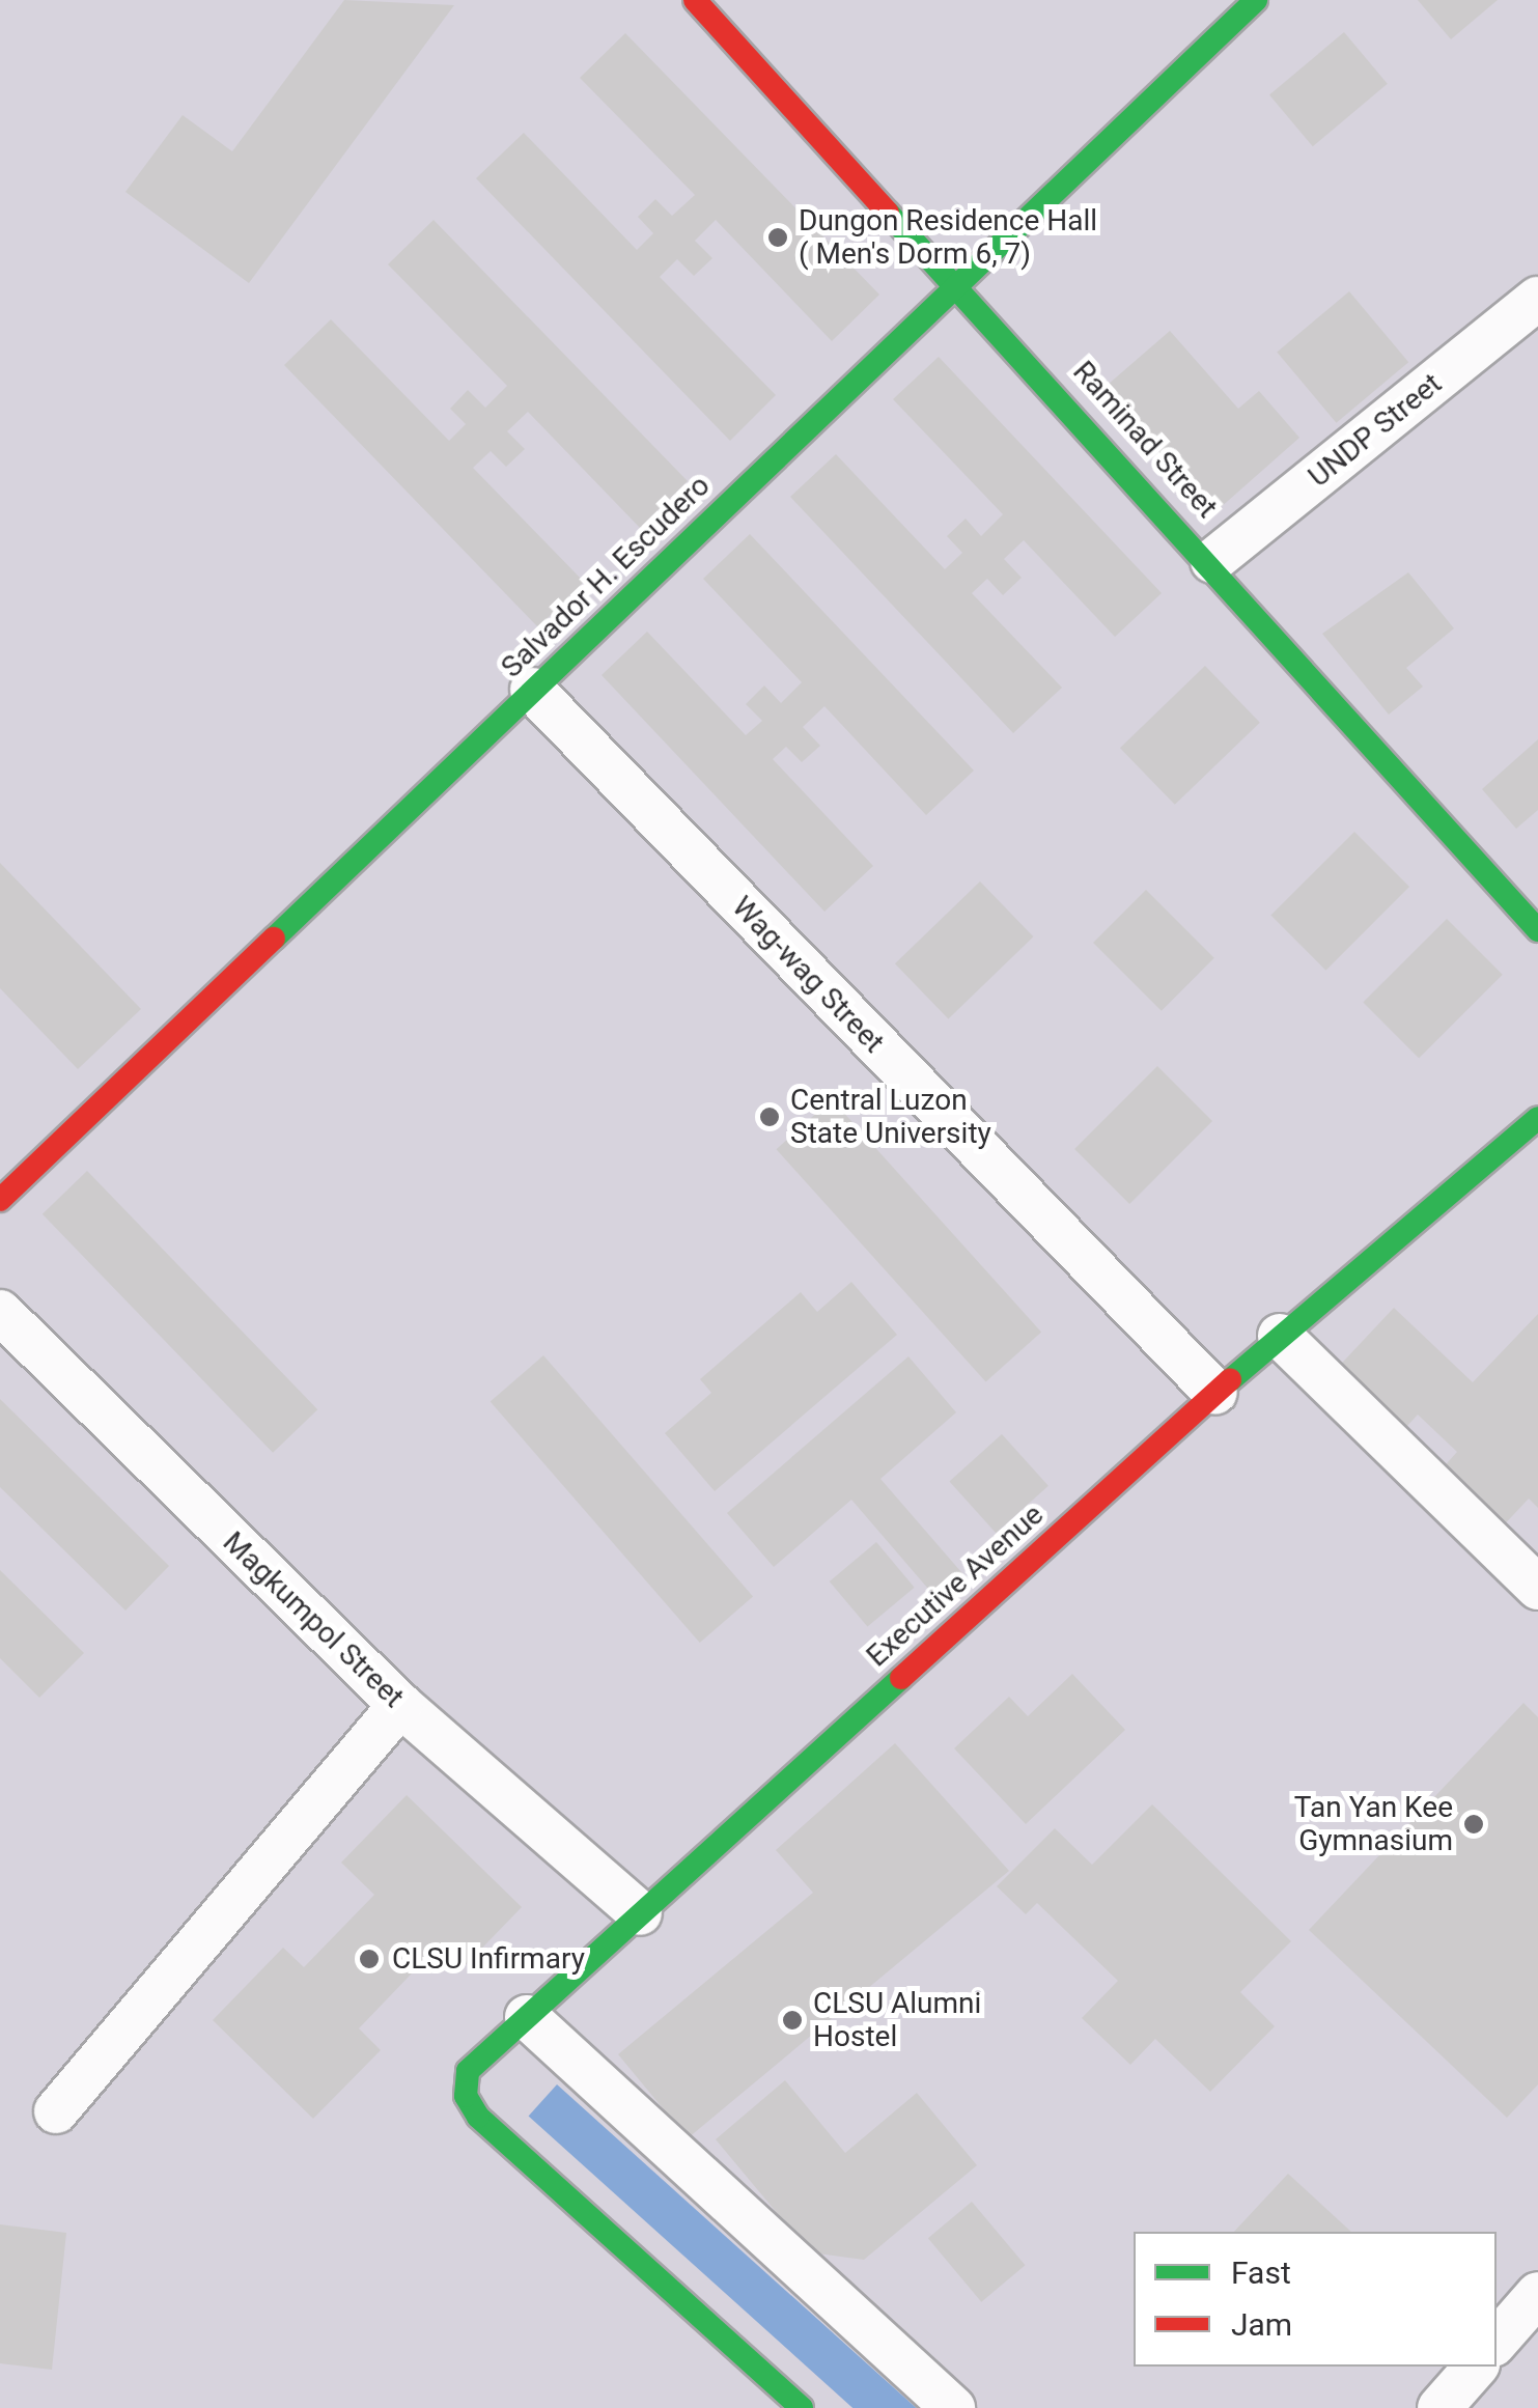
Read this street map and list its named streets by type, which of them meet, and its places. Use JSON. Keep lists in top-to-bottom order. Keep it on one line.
{"streets":{"street":["UNDP Street","Raminad Street","Salvador H. Escudero","Wag-wag Street","Executive Avenue","Magkumpol Street"]},"crossings":[["UNDP Street","Raminad Street"],["Raminad Street","Salvador H. Escudero"],["Salvador H. Escudero","Wag-wag Street"],["Wag-wag Street","Executive Avenue"],["Executive Avenue","Magkumpol Street"]],"places":["Dungon Residence Hall ( Men's Dorm 6, 7)","Central Luzon State University","Tan Yan Kee Gymnasium","CLSU Infirmary","CLSU Alumni Hostel"],"legend":["Fast","Jam"]}
